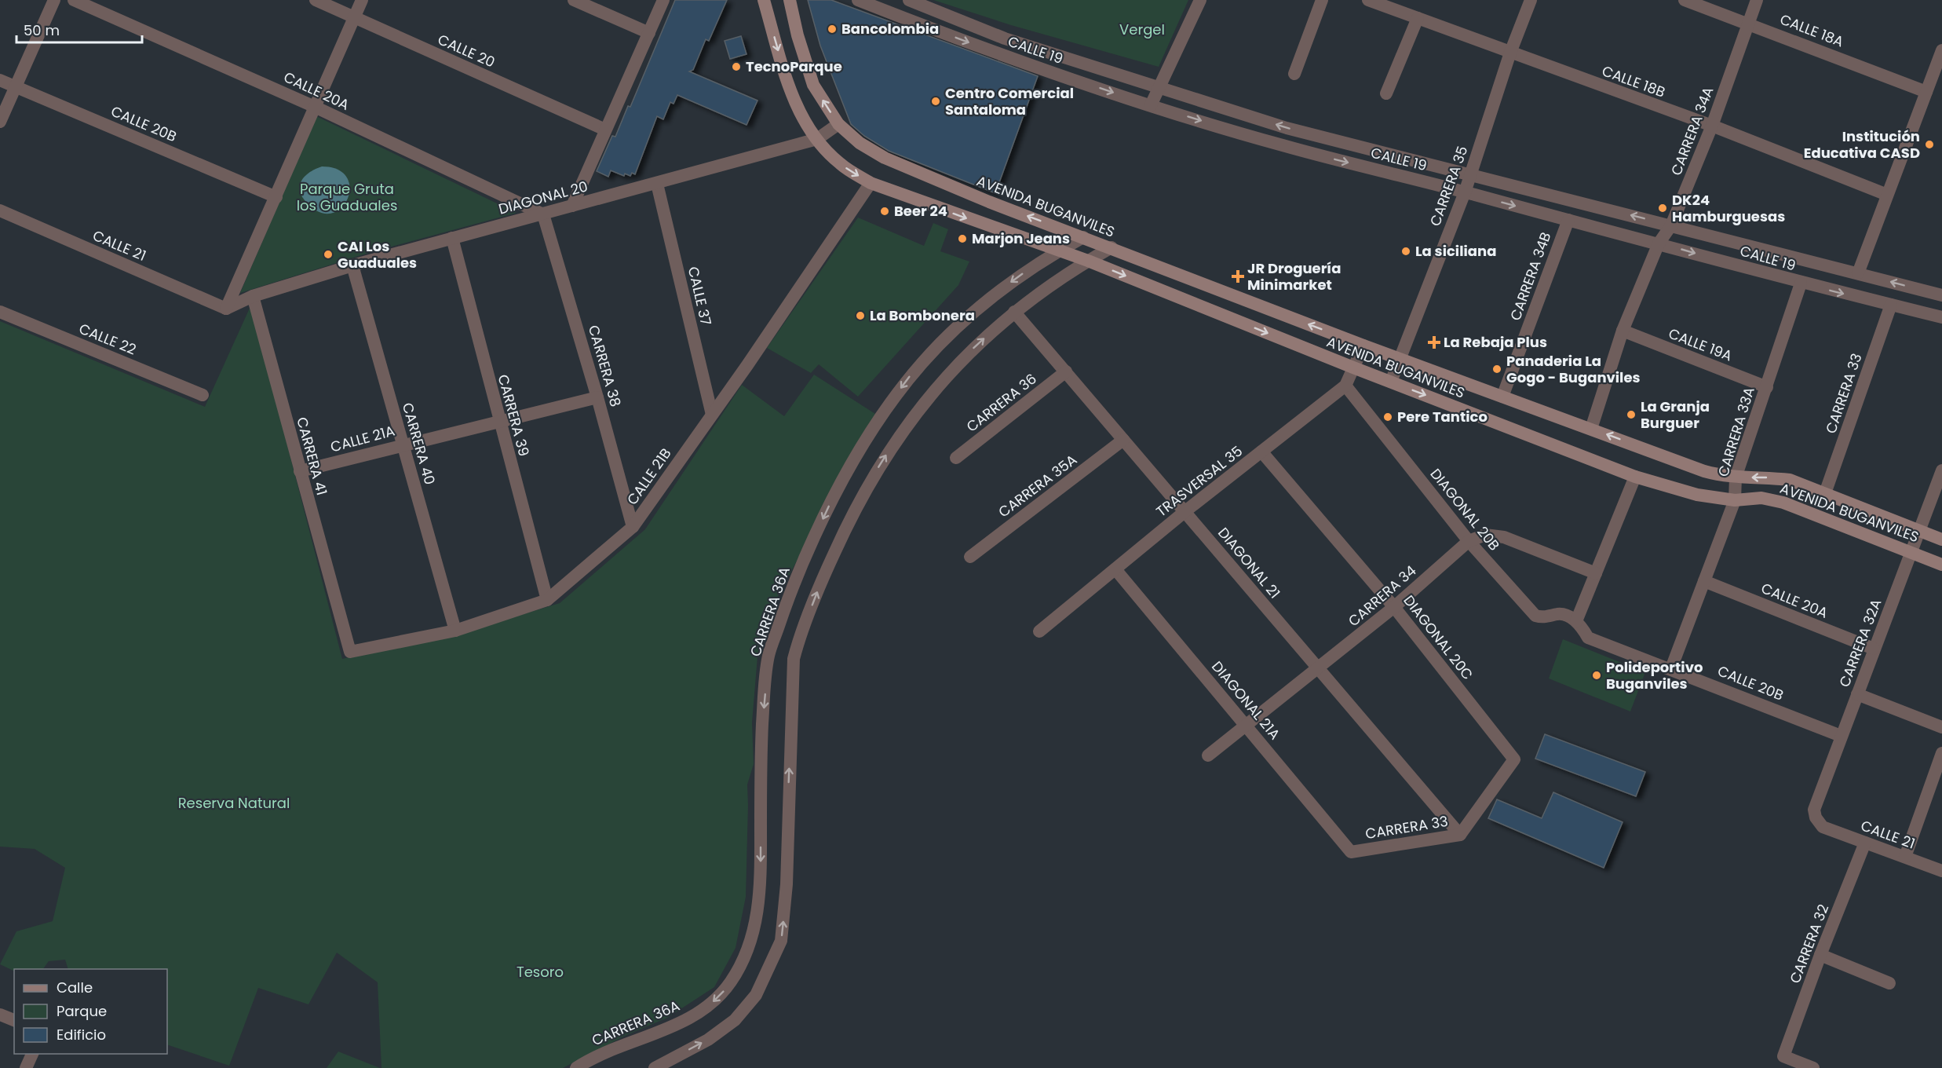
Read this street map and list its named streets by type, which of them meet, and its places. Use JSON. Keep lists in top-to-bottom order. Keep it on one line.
{"streets":{"main road":["AVENIDA BUGANVILES"],"street":["CALLE 18A","CALLE 19","CALLE 20","CALLE 18B","CALLE 20A","CALLE 20B","CARRERA 34A","CARRERA 35","DIAGONAL 20","CALLE 21","CARRERA 34B","CALLE 37","CALLE 22","CALLE 19A","CARRERA 38","CARRERA 33","CARRERA 36","CARRERA 39","CARRERA 33A","CALLE 21A","CARRERA 40","CARRERA 41","CALLE 21B","TRASVERSAL 35","CARRERA 35A","DIAGONAL 20B","DIAGONAL 21","CARRERA 34","CARRERA 36A","DIAGONAL 20C","CARRERA 32A","DIAGONAL 21A","CARRERA 32"]},"crossings":[["CALLE 18A","CARRERA 34A"],["CALLE 19","CARRERA 34A"],["CALLE 19","CARRERA 35"],["CALLE 19","CARRERA 34B"],["CALLE 19","CARRERA 33"],["CALLE 19","CARRERA 33A"],["CALLE 18B","CARRERA 34A"],["CALLE 18B","CARRERA 35"],["CALLE 20A","DIAGONAL 20"],["CALLE 20A","CARRERA 38"],["CALLE 20A","CARRERA 33A"],["CALLE 20A","CARRERA 32A"],["CALLE 20B","CARRERA 33A"],["CALLE 20B","DIAGONAL 20B"],["CALLE 20B","CARRERA 32A"],["CARRERA 34A","AVENIDA BUGANVILES"],["CARRERA 34A","CALLE 19A"],["CARRERA 35","AVENIDA BUGANVILES"],["DIAGONAL 20","AVENIDA BUGANVILES"],["DIAGONAL 20","CALLE 37"],["DIAGONAL 20","CARRERA 38"],["DIAGONAL 20","CARRERA 39"],["DIAGONAL 20","CARRERA 40"],["DIAGONAL 20","CARRERA 41"],["AVENIDA BUGANVILES","CARRERA 34B"],["AVENIDA BUGANVILES","CARRERA 33"],["AVENIDA BUGANVILES","CARRERA 33A"],["AVENIDA BUGANVILES","CALLE 21B"],["AVENIDA BUGANVILES","TRASVERSAL 35"],["AVENIDA BUGANVILES","CARRERA 36A"],["AVENIDA BUGANVILES","CARRERA 32A"],["CALLE 21","CARRERA 32A"],["CALLE 21","CARRERA 32"],["CALLE 37","CALLE 21B"],["CALLE 19A","CARRERA 33A"],["CARRERA 38","CALLE 21A"],["CARRERA 38","CALLE 21B"],["CARRERA 33","DIAGONAL 21"],["CARRERA 33","DIAGONAL 20C"],["CARRERA 33","DIAGONAL 21A"],["CARRERA 36","DIAGONAL 21"],["CARRERA 39","CALLE 21A"],["CARRERA 39","CALLE 21B"],["CALLE 21A","CARRERA 40"],["CALLE 21A","CARRERA 41"],["CARRERA 40","CALLE 21B"],["CARRERA 41","CALLE 21B"],["TRASVERSAL 35","DIAGONAL 20B"],["TRASVERSAL 35","DIAGONAL 21"],["TRASVERSAL 35","DIAGONAL 20C"],["TRASVERSAL 35","DIAGONAL 21A"],["CARRERA 35A","DIAGONAL 21"],["DIAGONAL 20B","CARRERA 34"],["DIAGONAL 21","CARRERA 34"],["CARRERA 34","DIAGONAL 20C"],["CARRERA 34","DIAGONAL 21A"]],"parks":["Vergel","Parque Gruta los Guaduales","Reserva Natural","Tesoro"],"places":{"other":["Bancolombia","TecnoParque","Centro Comercial Santaloma","Institución Educativa CASD","DK24 Hamburguesas","Beer 24","Marjon Jeans","La siciliana","CAI Los Guaduales","La Bombonera","Panaderia La Gogo - Buganviles","La Granja Burguer","Pere Tantico","Polideportivo Buganviles"],"health":["JR Droguería Minimarket","La Rebaja Plus"]},"legend":["Calle","Parque","Edificio"],"scale_bar":"50 m"}
